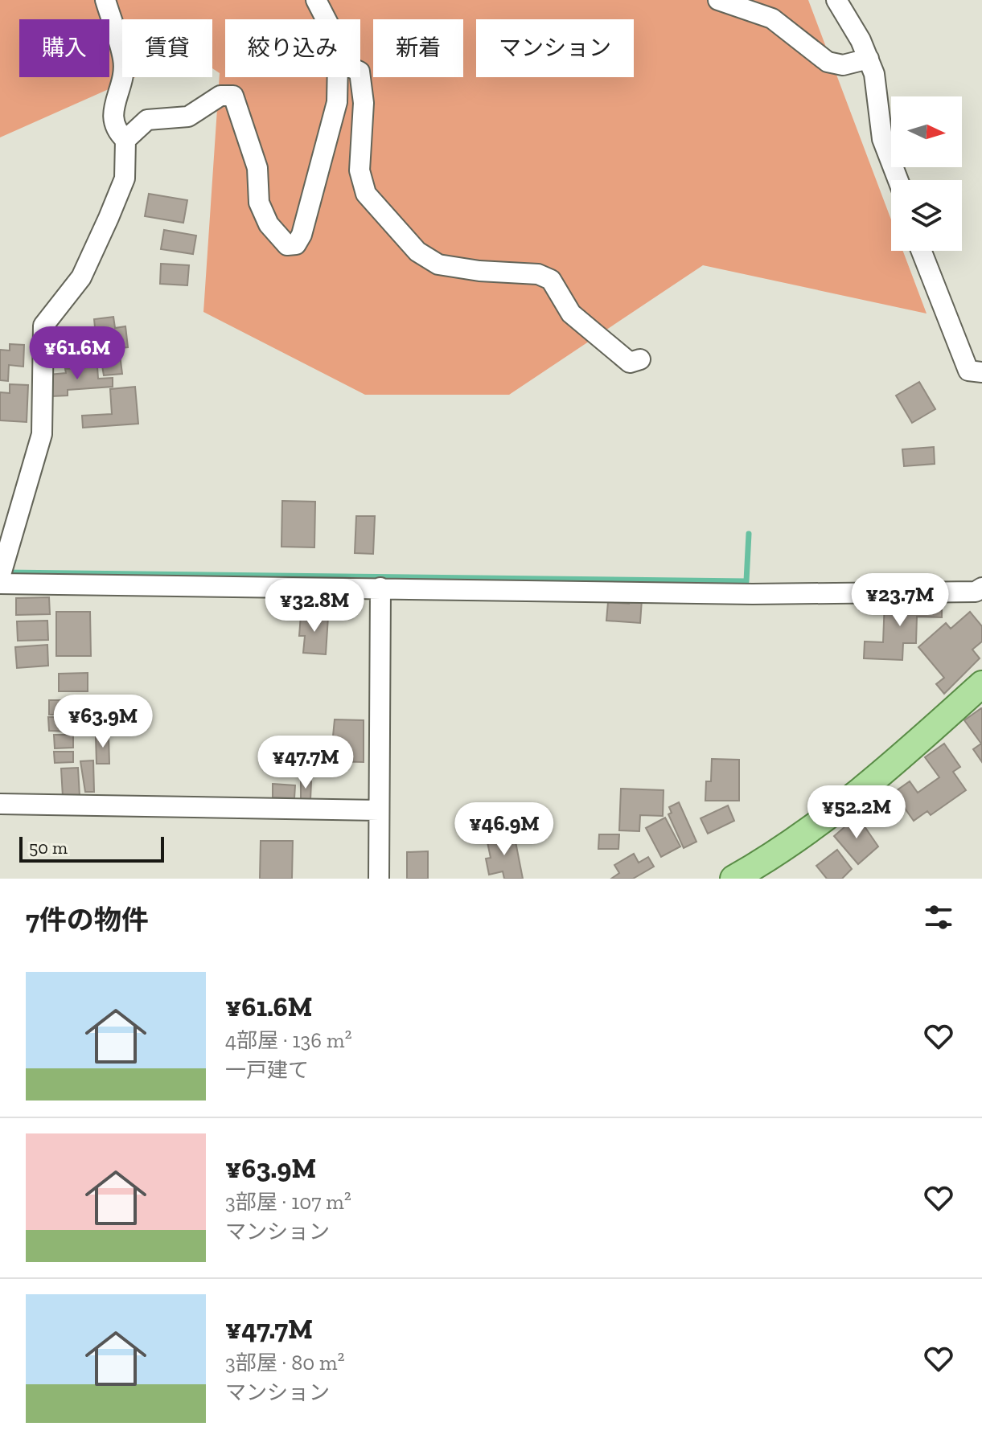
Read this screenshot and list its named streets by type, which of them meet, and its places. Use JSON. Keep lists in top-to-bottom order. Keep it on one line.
{"scale_bar":"50 m","north":"right","page":{"chip":["購入","賃貸","絞り込み","新着","マンション"],"price":["¥61.6M","¥23.7M","¥32.8M","¥63.9M","¥47.7M","¥52.2M","¥46.9M"],"scale":"50 m","heading":"7件の物件","list":[{"name":"¥61.6M","note":"4部屋 · 136 m² · 一戸建て"},{"name":"¥63.9M","note":"3部屋 · 107 m² · マンション"},{"name":"¥47.7M","note":"3部屋 · 80 m² · マンション"}]}}
